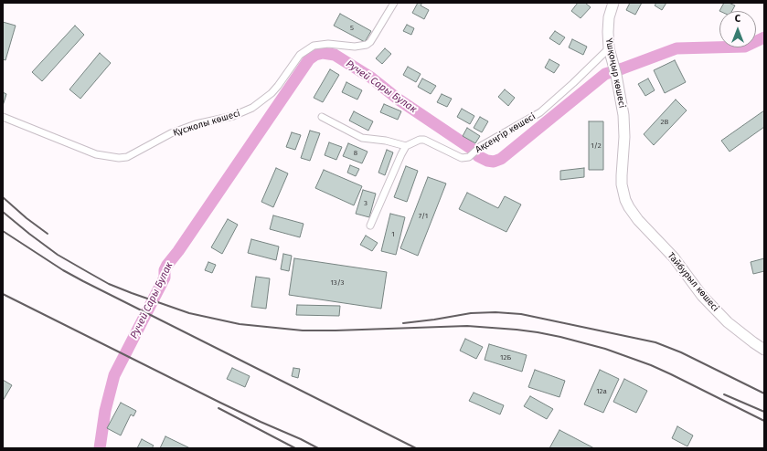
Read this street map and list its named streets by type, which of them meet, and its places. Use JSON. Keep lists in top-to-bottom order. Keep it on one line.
{"streets":{"main road":["Үшқоңыр көшесі","Тайбурыл көшесі"],"street":["Құсжолы көшесі","Ақсеңгір көшесі"]},"crossings":[["Үшқоңыр көшесі","Ақсеңгір көшесі"],["Үшқоңыр көшесі","Тайбурыл көшесі"]],"water":["Ручей Сары Булак"],"house_numbers":["5","2В","1/2","8","3","7/1","1","13/3","12Б","12а"],"north":"top"}
